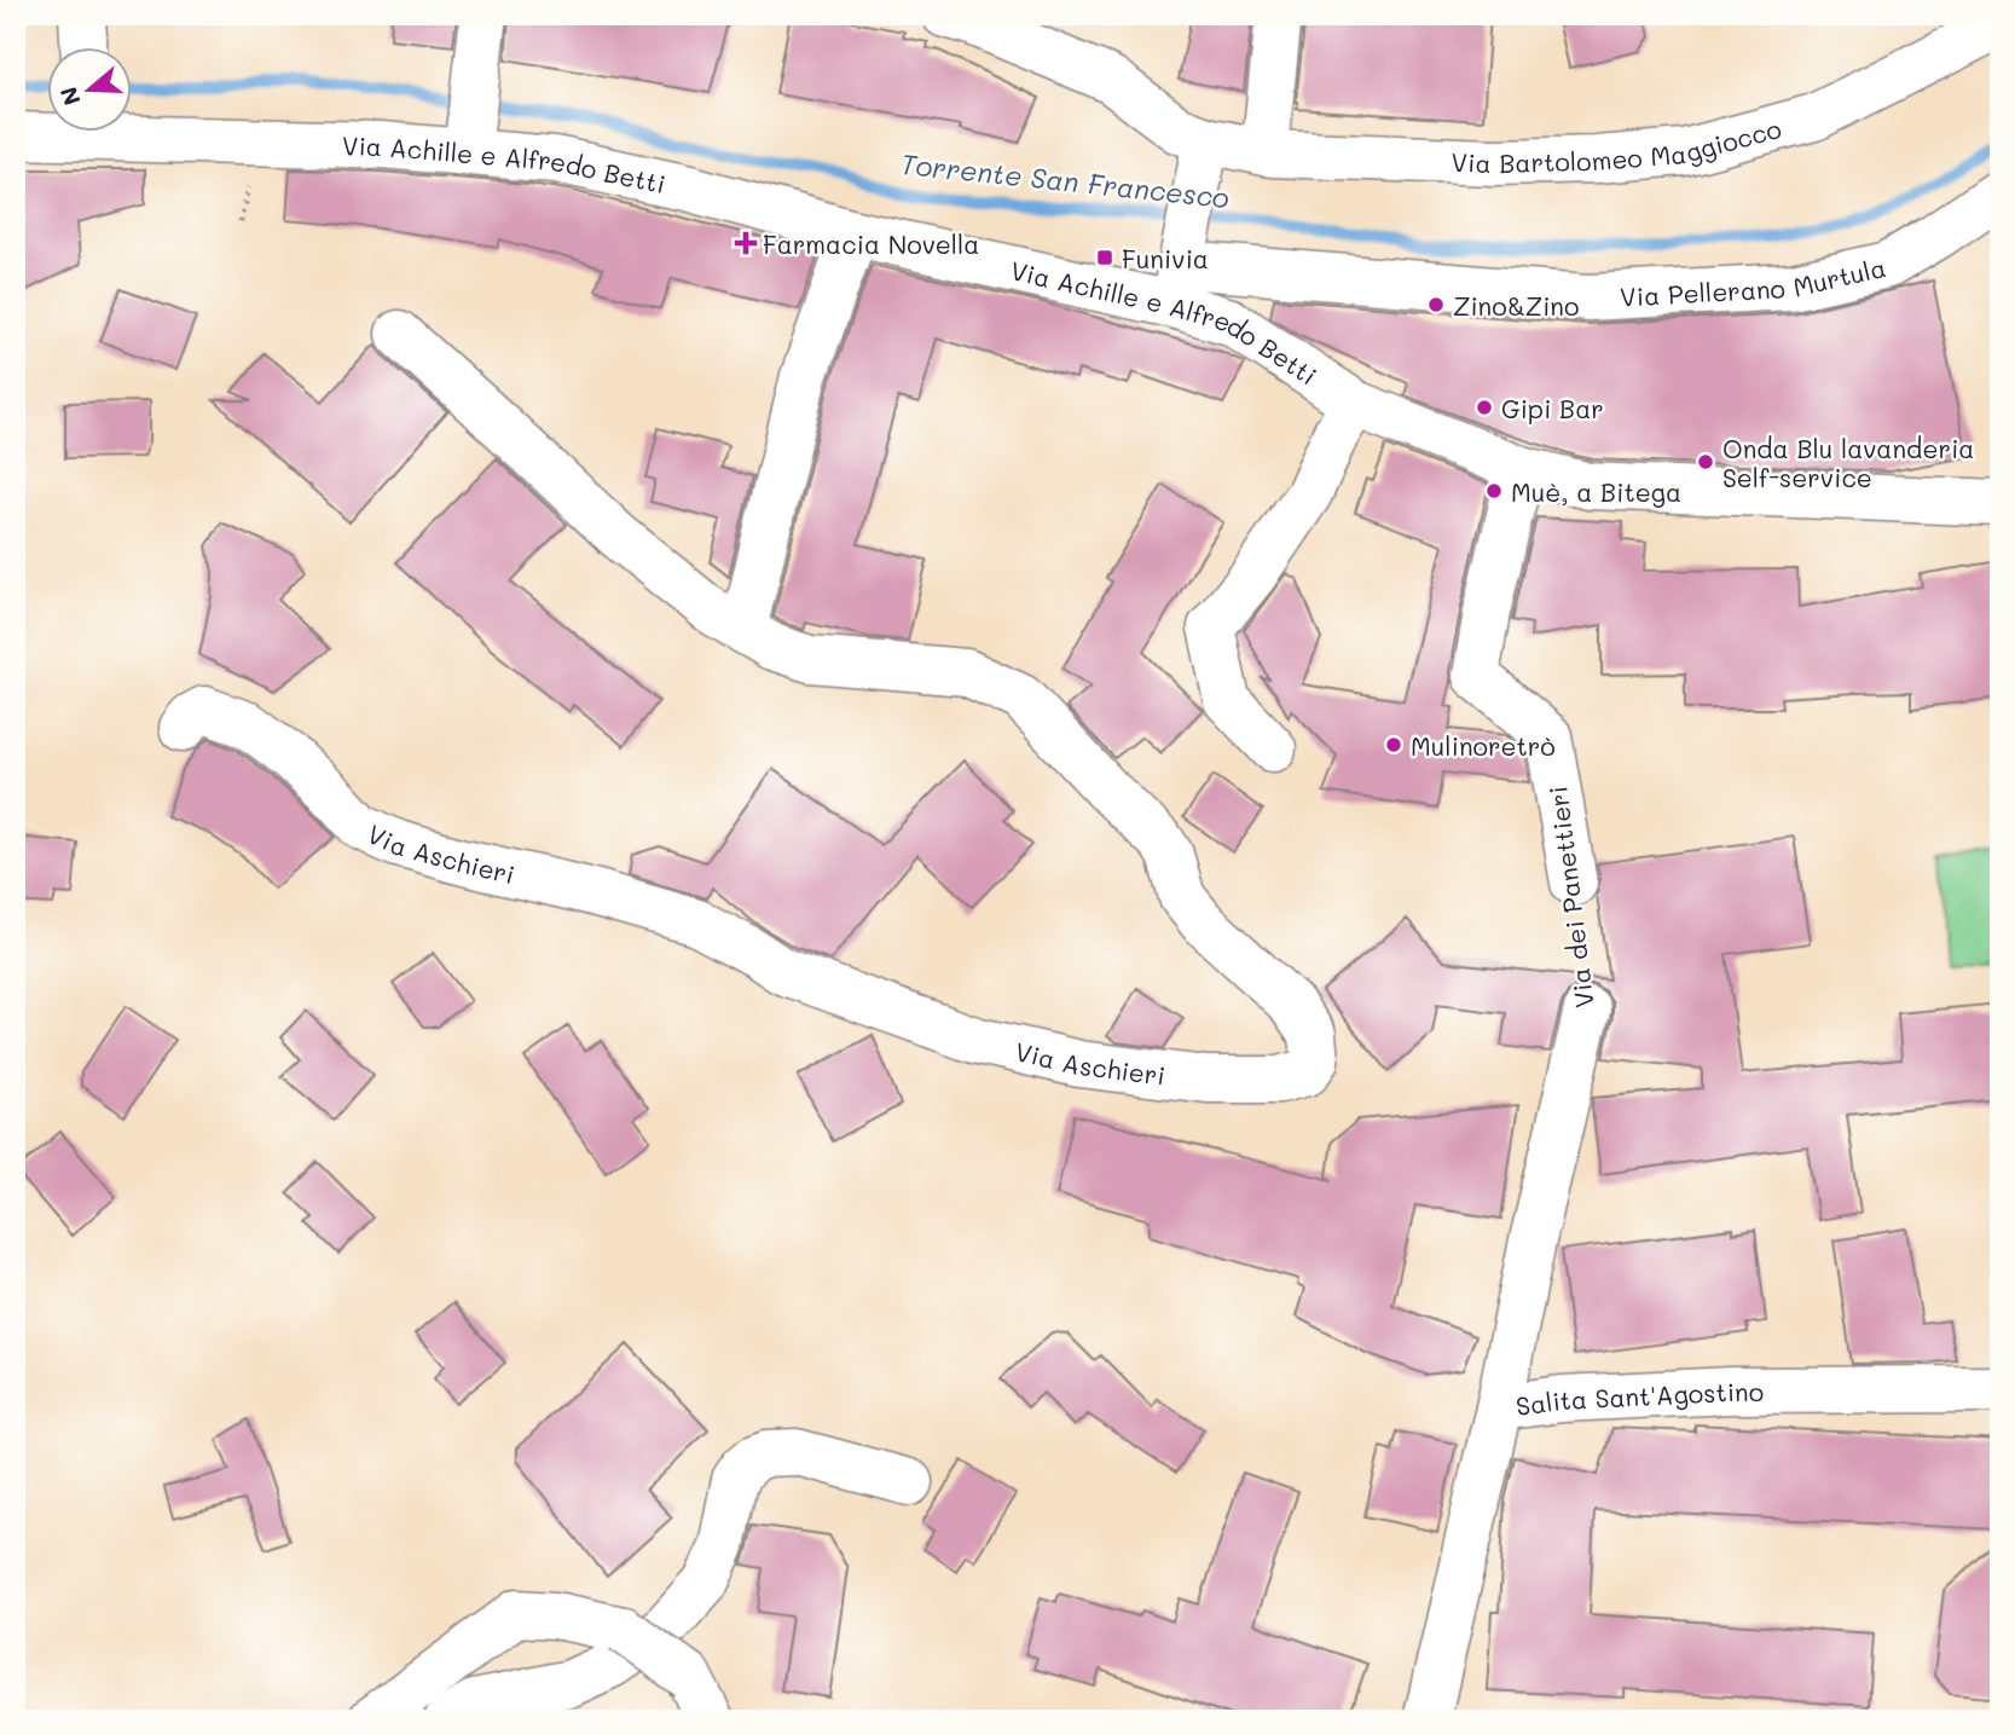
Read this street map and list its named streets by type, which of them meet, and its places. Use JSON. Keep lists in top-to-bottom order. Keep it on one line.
{"streets":{"street":["Via Bartolomeo Maggiocco","Via Achille e Alfredo Betti","Via Pellerano Murtula","Via Aschieri","Via dei Panettieri","Salita Sant'Agostino"]},"crossings":[["Via Achille e Alfredo Betti","Via Pellerano Murtula"],["Via Achille e Alfredo Betti","Via dei Panettieri"],["Via dei Panettieri","Salita Sant'Agostino"]],"water":["Torrente San Francesco"],"places":{"health":["Farmacia Novella"],"transit":["Funivia"],"other":["Zino&Zino","Gipi Bar","Onda Blu lavanderia Self-service","Muè, a Bitega","Mulinoretrò"]},"north":"left"}
